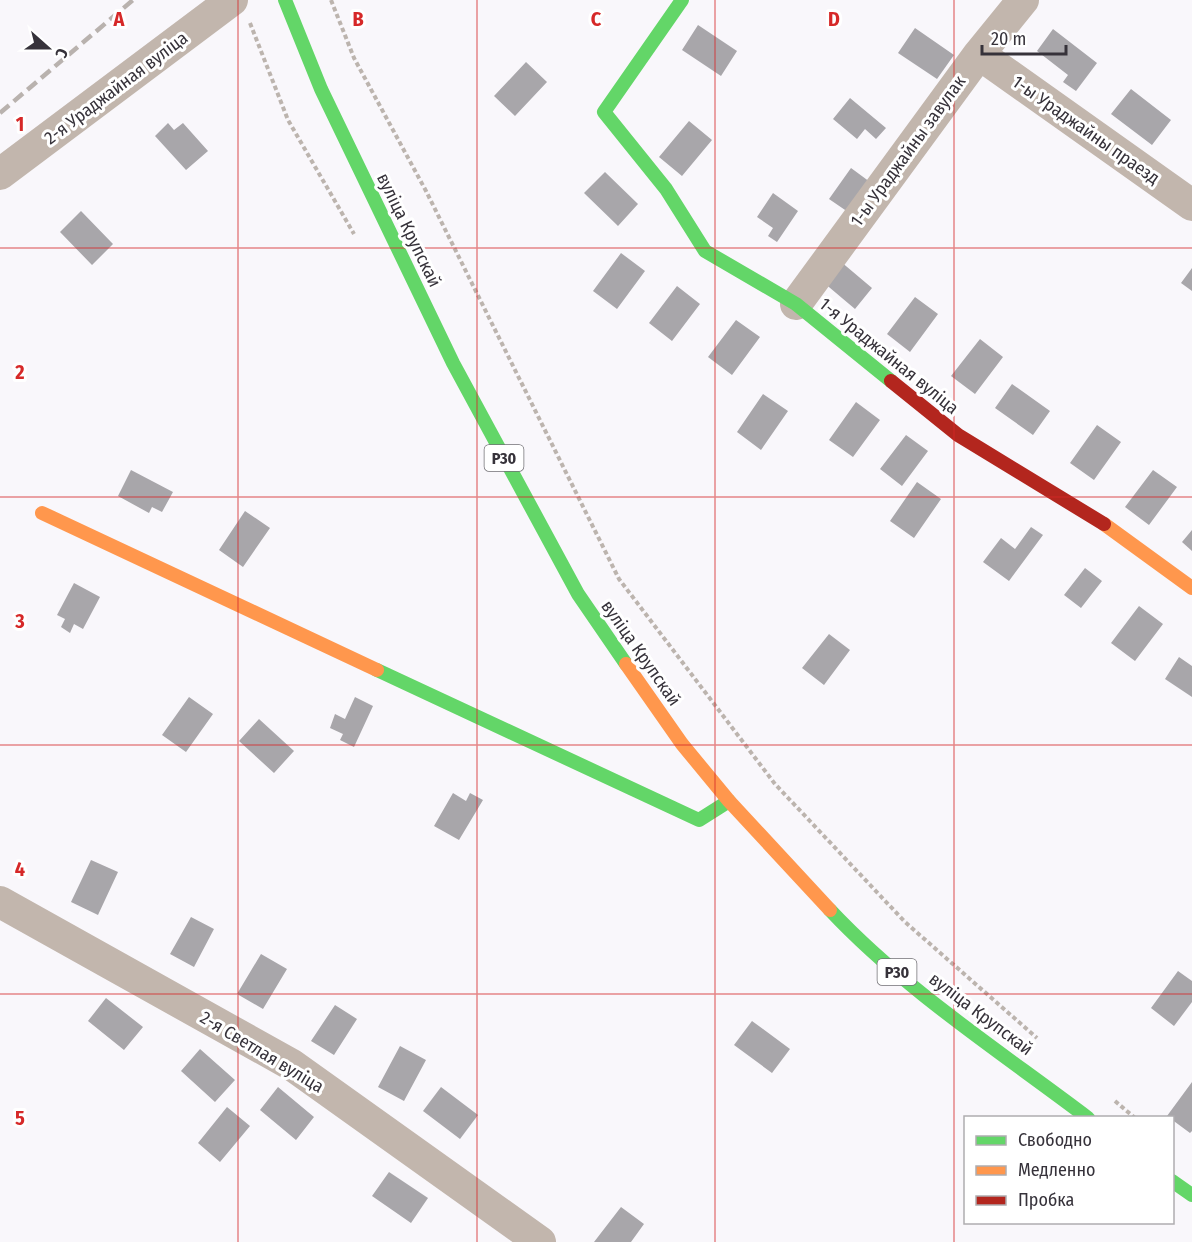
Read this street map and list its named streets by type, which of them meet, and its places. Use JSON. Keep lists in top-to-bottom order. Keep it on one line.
{"streets":{"street":["2-я Ураджайная вуліца","1-ы Ураджайны праезд","1-ы Ураджайны завулак","вуліца Крупскай","1-я Ураджайная вуліца","Р30","2-я Светлая вуліца"]},"crossings":[["1-ы Ураджайны праезд","1-ы Ураджайны завулак"],["1-ы Ураджайны завулак","1-я Ураджайная вуліца"]],"legend":["Свободно","Медленно","Пробка"],"scale_bar":"20 m","north":"right","grid":{"columns":["A","B","C","D"],"rows":["1","2","3","4","5"]}}
